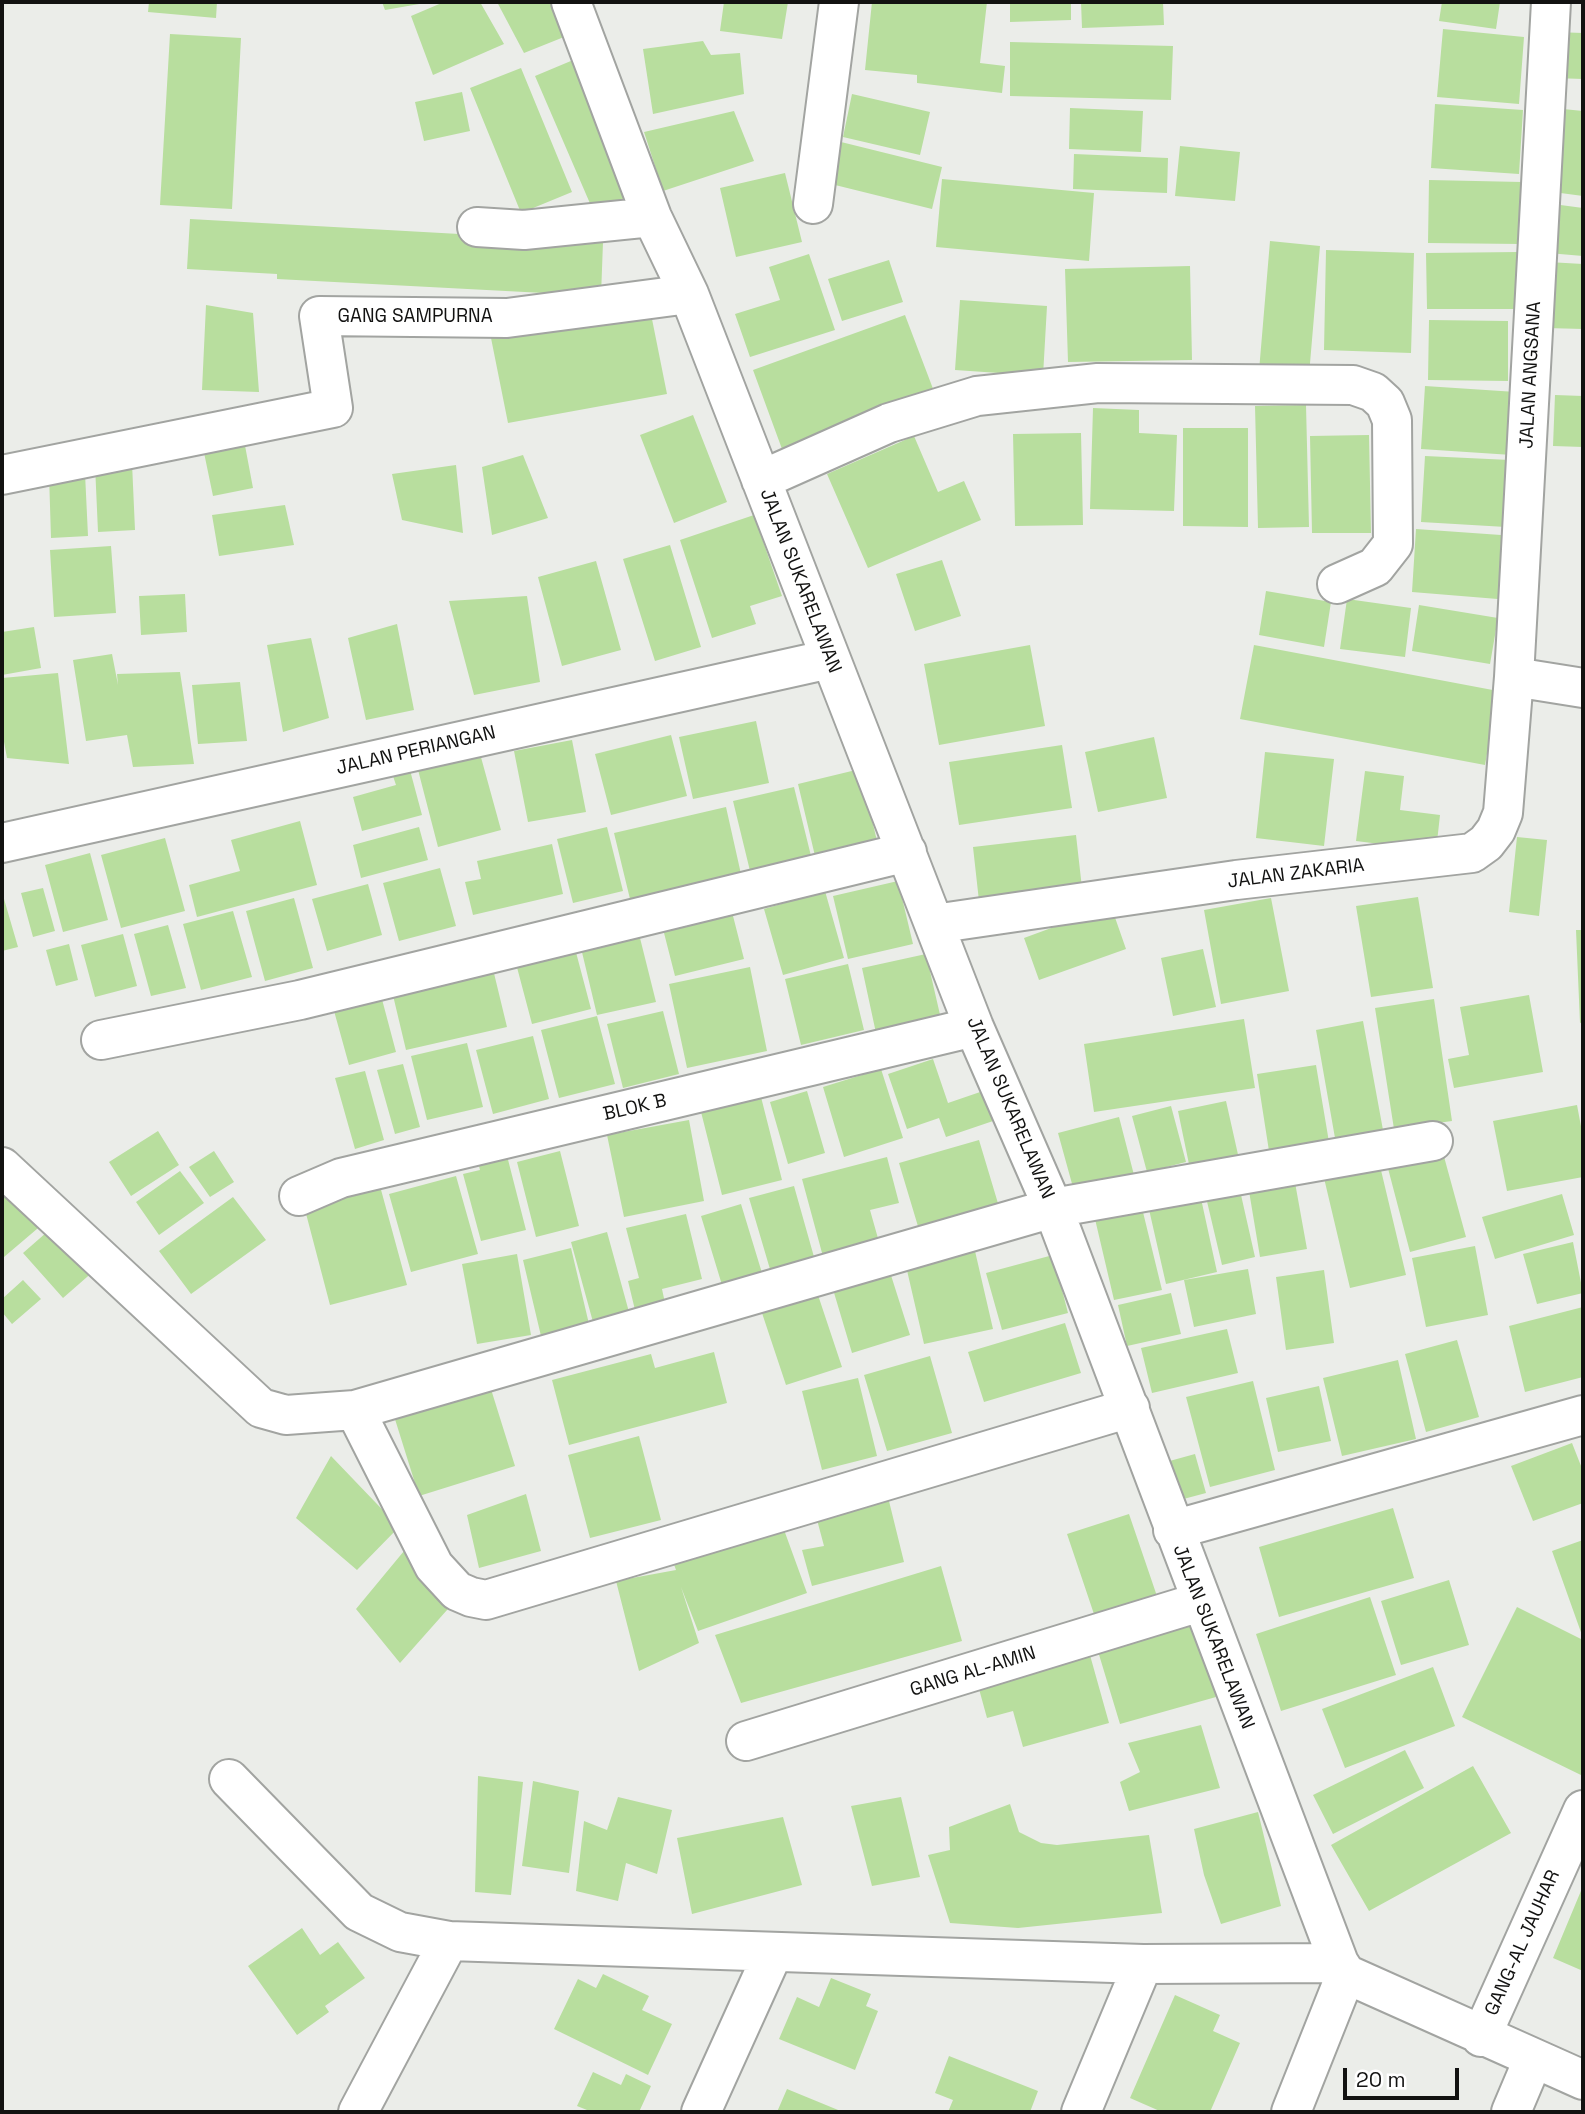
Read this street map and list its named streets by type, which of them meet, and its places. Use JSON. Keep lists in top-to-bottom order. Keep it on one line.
{"streets":{"street":["GANG SAMPURNA","JALAN ANGSANA","JALAN SUKARELAWAN","JALAN PERIANGAN","JALAN ZAKARIA","BLOK B","GANG AL-AMIN","GANG-AL JAUHAR"]},"crossings":[["GANG SAMPURNA","JALAN SUKARELAWAN"],["JALAN ANGSANA","JALAN ZAKARIA"],["JALAN SUKARELAWAN","JALAN PERIANGAN"],["JALAN SUKARELAWAN","JALAN ZAKARIA"],["JALAN SUKARELAWAN","BLOK B"],["JALAN SUKARELAWAN","GANG AL-AMIN"]],"scale_bar":"20 m"}
